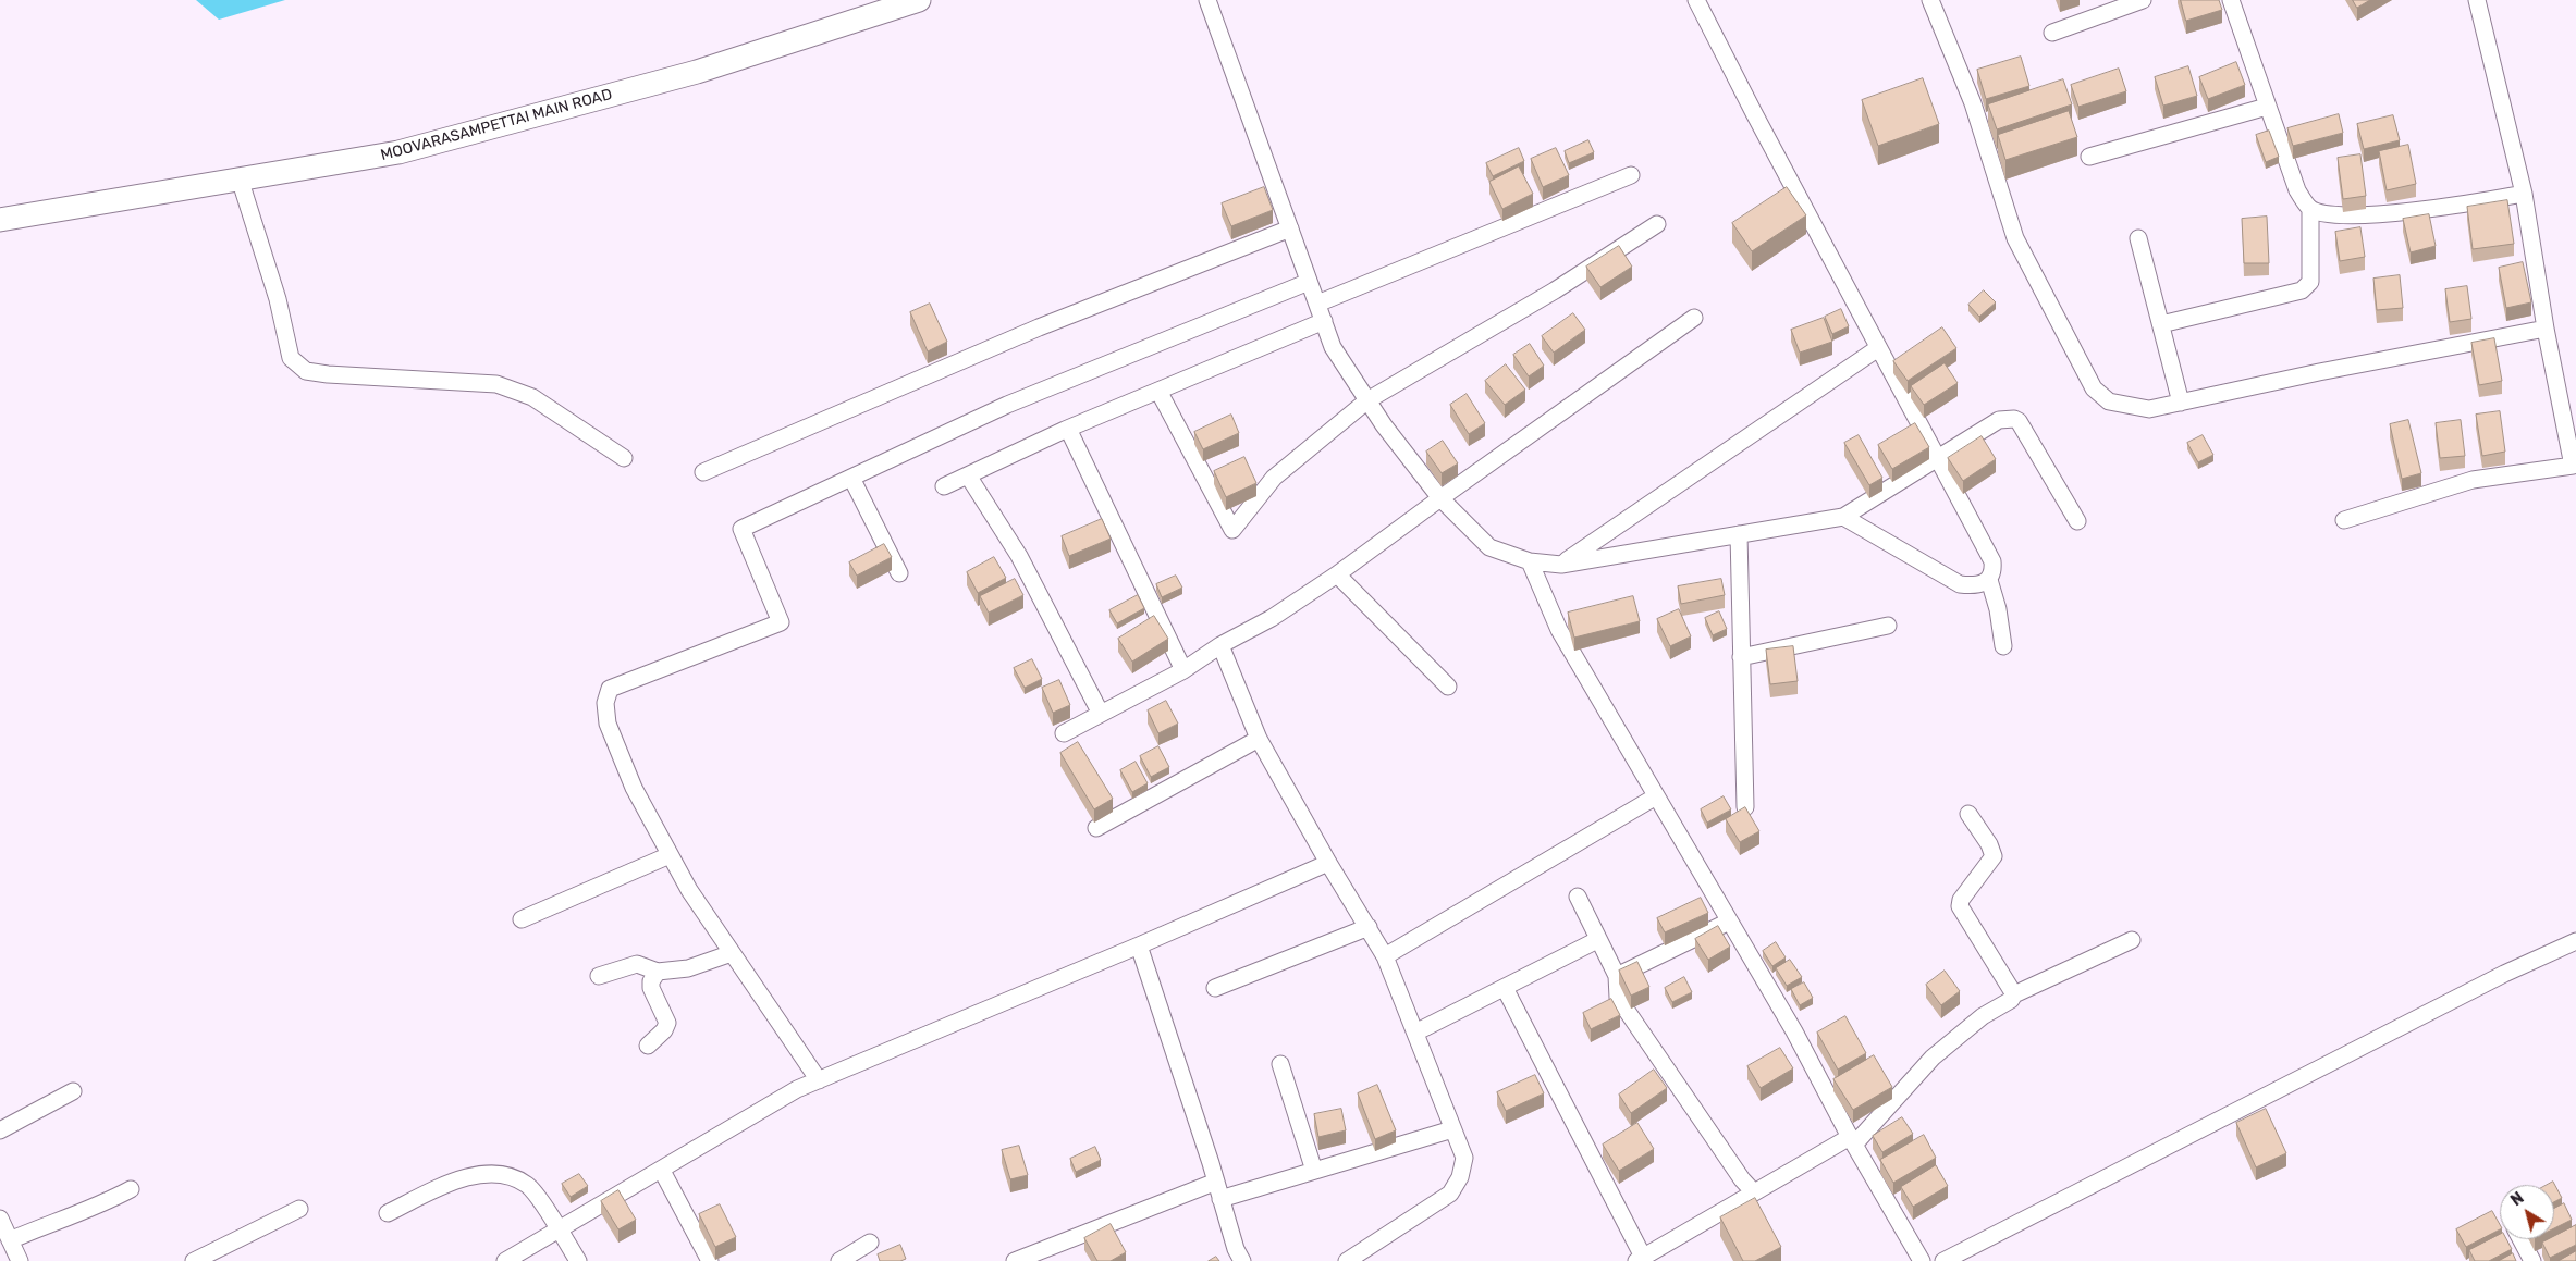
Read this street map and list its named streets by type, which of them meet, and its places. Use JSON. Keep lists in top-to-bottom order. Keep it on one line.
{"streets":{"street":["MOOVARASAMPETTAI MAIN ROAD"]},"north":"top left"}
